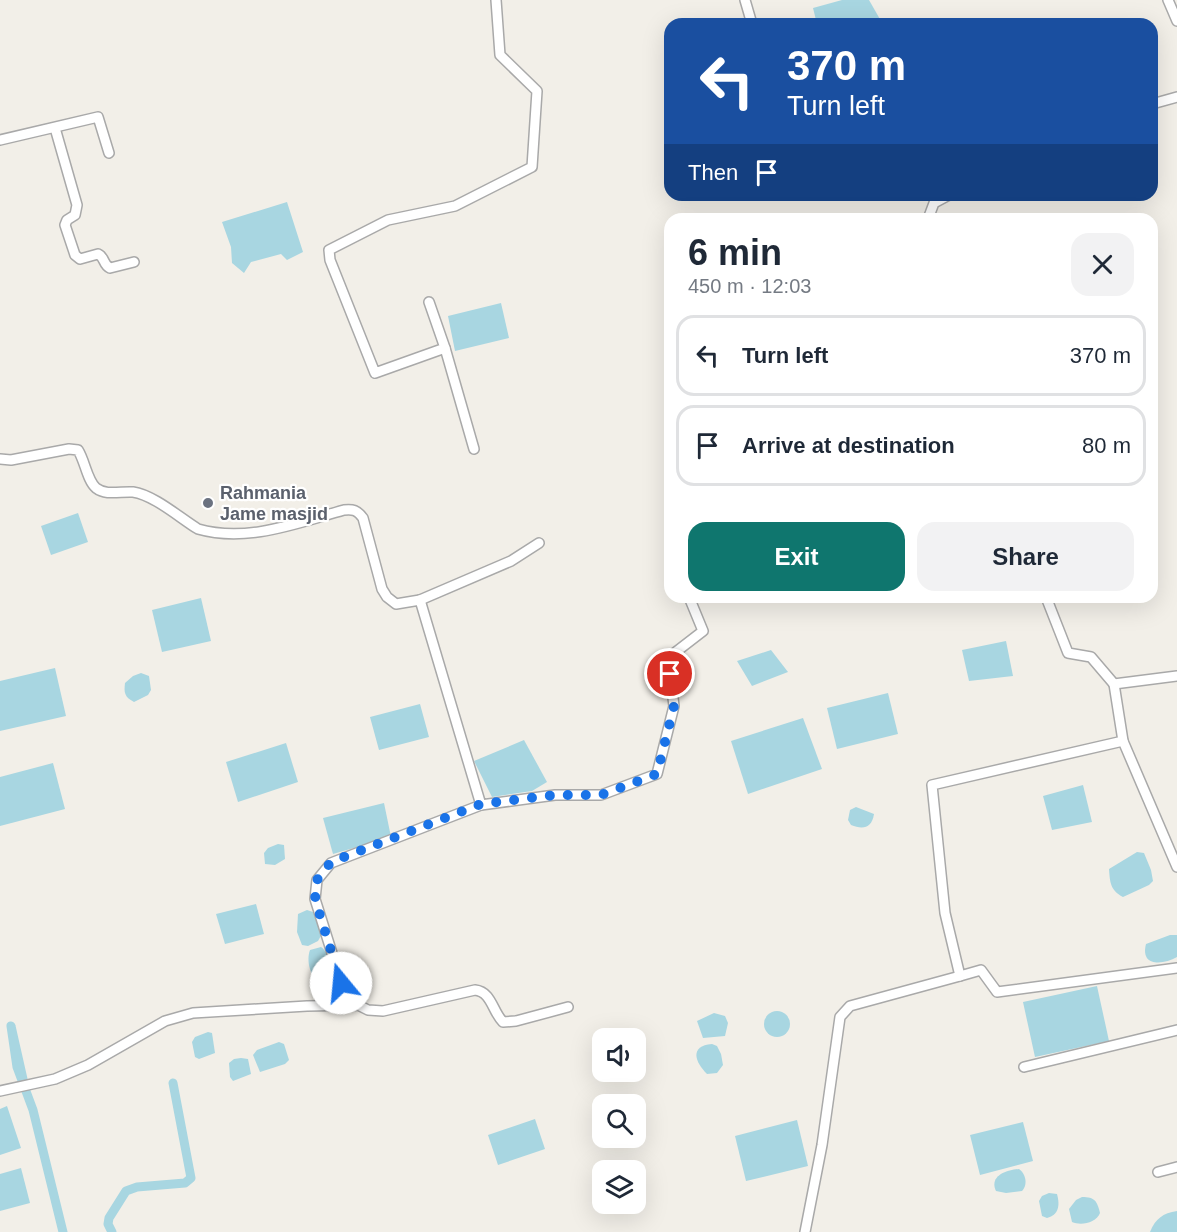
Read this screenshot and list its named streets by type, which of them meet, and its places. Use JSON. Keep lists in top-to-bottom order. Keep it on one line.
{"places":["Rahmania Jame masjid"],"page":{"turn":["370 m","Turn left"],"then":"Then","heading":["6 min","450 m · 12:03"],"list":[{"name":"Turn left","value":"370 m"},{"name":"Arrive at destination","value":"80 m"}],"buttons":["Exit","Share"]}}
